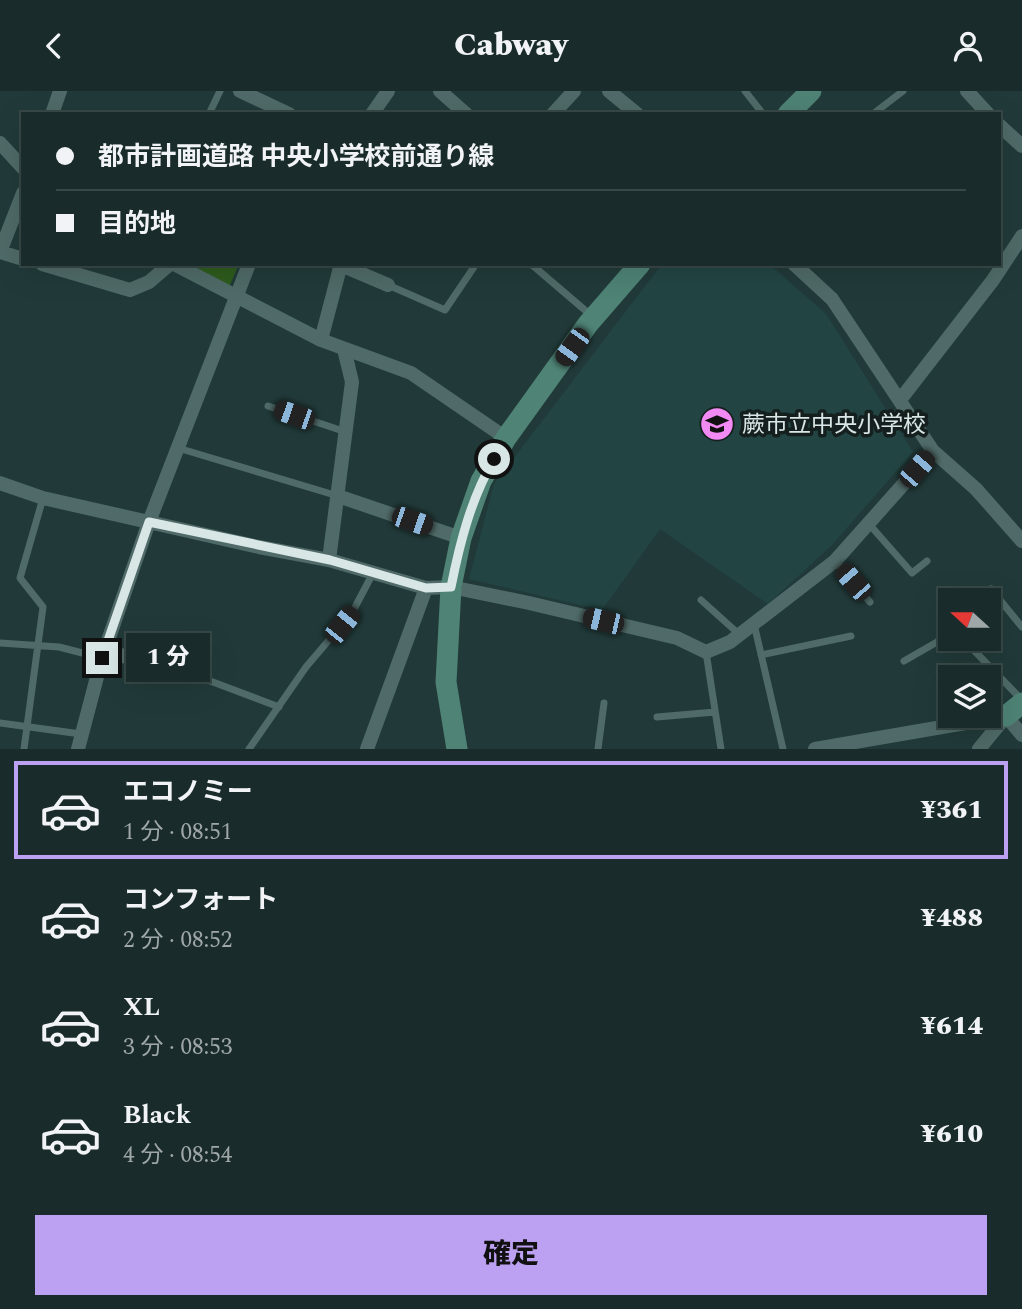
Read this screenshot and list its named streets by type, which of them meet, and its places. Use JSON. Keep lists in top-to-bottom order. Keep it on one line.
{"places":{"school or university":["蕨市立中央小学校"]},"north":"left","page":{"header":"Cabway","banner":["都市計画道路 中央小学校前通り線","目的地"],"bubble":"1 分","list":[{"name":"エコノミー","note":"1 分 · 08:51","value":"¥361"},{"name":"コンフォート","note":"2 分 · 08:52","value":"¥488"},{"name":"XL","note":"3 分 · 08:53","value":"¥614"},{"name":"Black","note":"4 分 · 08:54","value":"¥610"}],"buttons":"確定"}}
